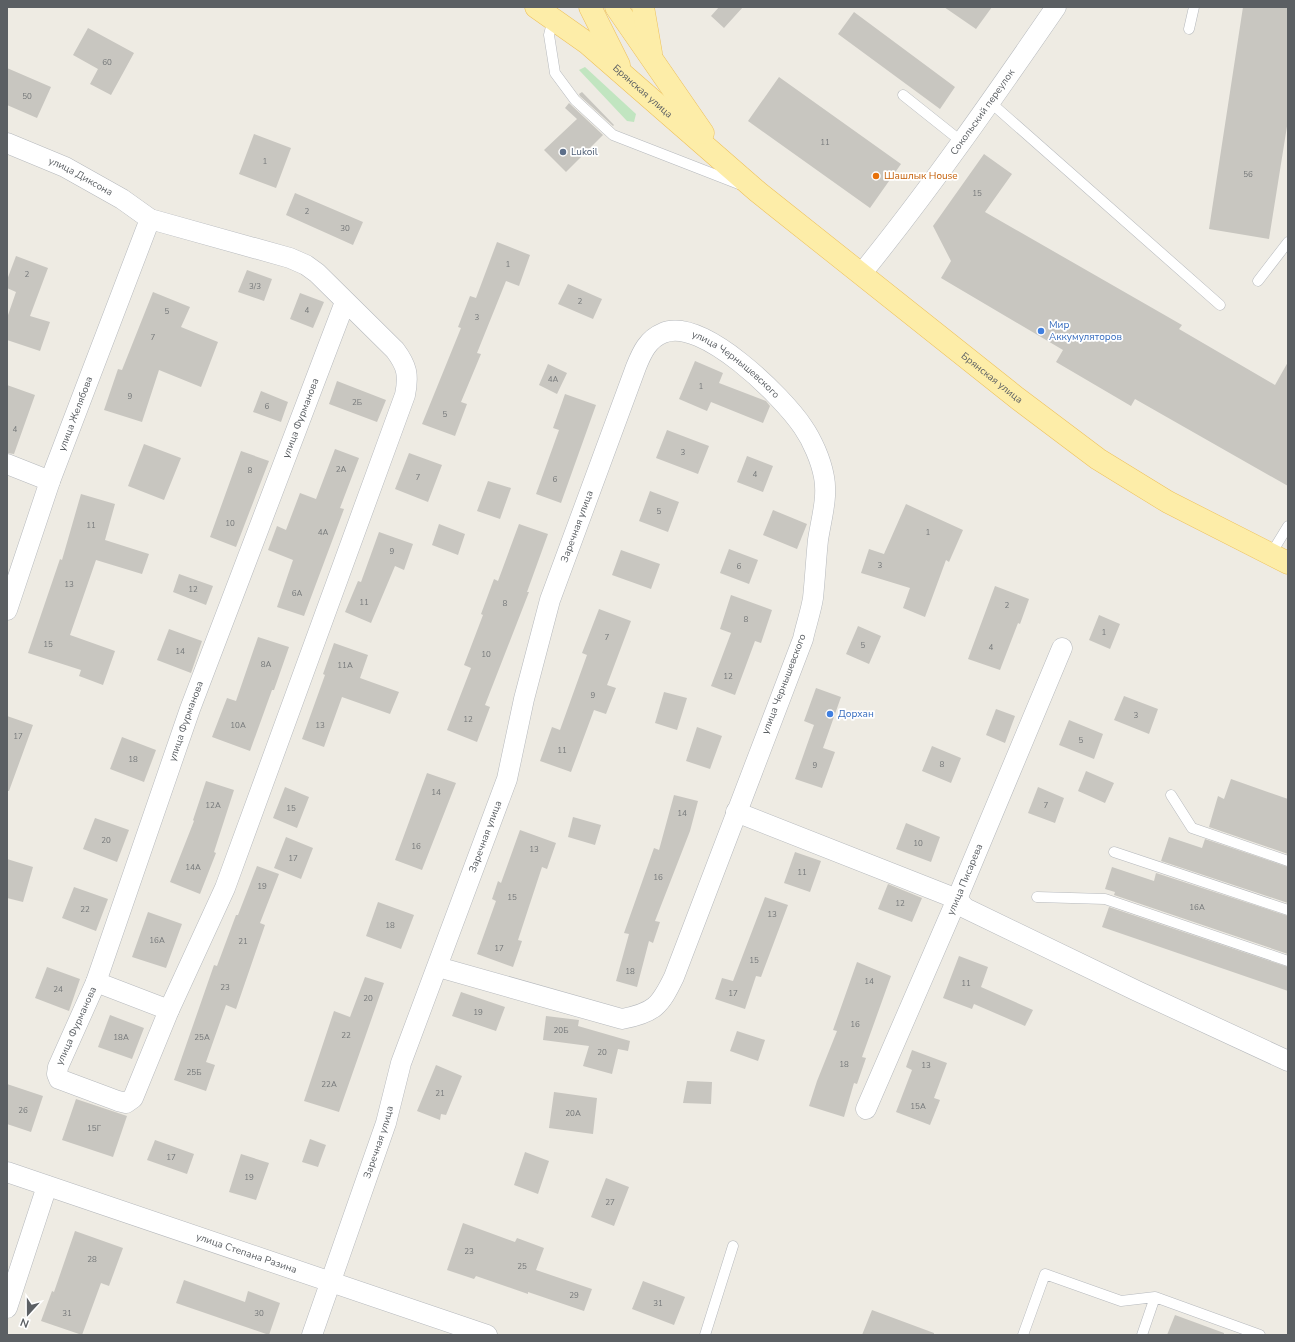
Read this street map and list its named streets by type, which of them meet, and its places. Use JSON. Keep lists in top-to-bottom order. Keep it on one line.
{"streets":{"main road":["Брянская улица"],"street":["Сокольский переулок","улица Диксона","улица Чернышевского","улица Желябова","улица Фурманова","Заречная улица","улица Писарева","улица Степана Разина"]},"crossings":[["Брянская улица","Сокольский переулок"],["улица Диксона","улица Желябова"],["улица Диксона","улица Фурманова"],["улица Чернышевского","Заречная улица"],["Заречная улица","улица Степана Разина"]],"places":["Lukoil","Шашлык House","Мир Аккумуляторов","Дорхан"],"house_numbers":["60","50","11","1","56","15","2","30","1","2","3/3","2","4","5","3","7","4А","1","9","2Б","6","5","4","3","2А","8","4","7","6","5","10","11","4А","1","9","3","6","13","12","6А","11","8","2","8","1","7","15","5","4","14","10","8А","11А","12","9","3","12","10А","13","17","5","11","18","8","9","14","12А","7","15","14","20","10","16","13","17","14А","11","16","19","15","12","16А","22","13","18","16А","21","17","15","18","14","11","23","24","17","20","19","16","20Б","22","18А","25А","20","18","13","25Б","22А","21","15А","26","20А","15Г","17","19","27","23","28","25","29","31","31","30"],"north":"bottom"}
